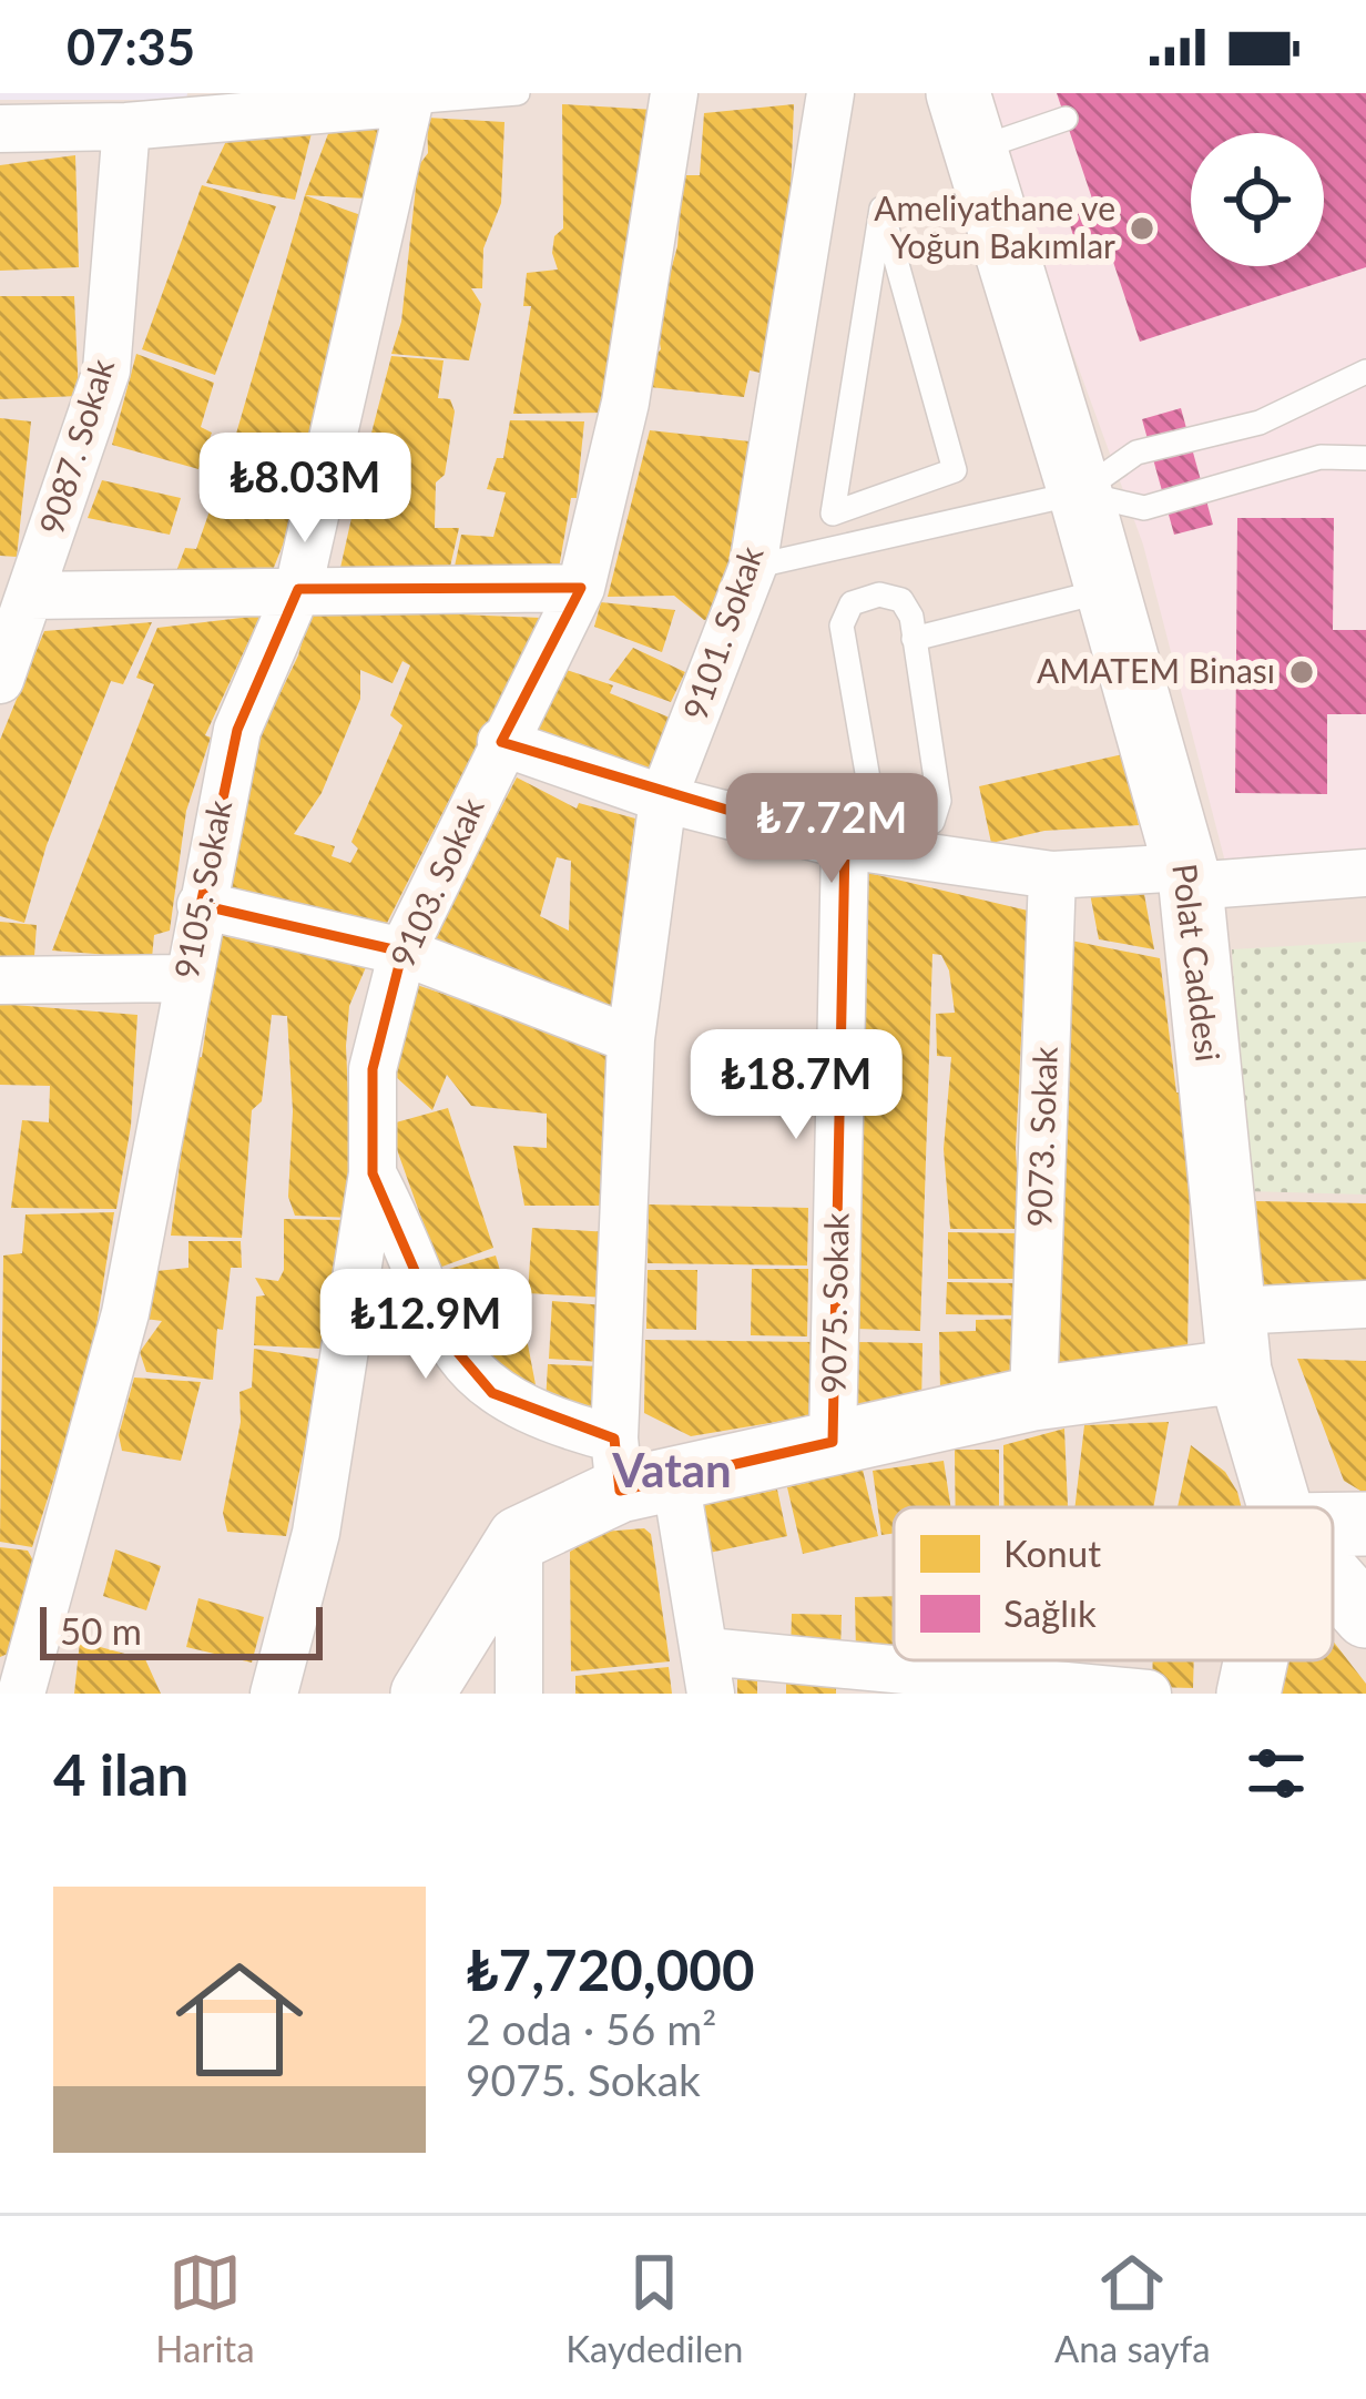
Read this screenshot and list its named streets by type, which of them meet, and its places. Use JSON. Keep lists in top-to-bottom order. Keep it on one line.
{"streets":{"main road":["Polat Caddesi"],"street":["9087. Sokak","9101. Sokak","9103. Sokak","9105. Sokak","9073. Sokak","9075. Sokak"]},"districts":["Vatan"],"places":["Ameliyathane ve Yoğun Bakımlar","AMATEM Binası"],"legend":["Konut","Sağlık"],"scale_bar":"50 m","page":{"status":"07:35","price":["₺8.03M","₺7.72M","₺18.7M","₺12.9M"],"scale":"50 m","heading":"4 ilan","list":[{"name":"₺7,720,000","note":"2 oda · 56 m² · 9075. Sokak"}],"tabs":["Harita","Kaydedilen","Ana sayfa"]}}
